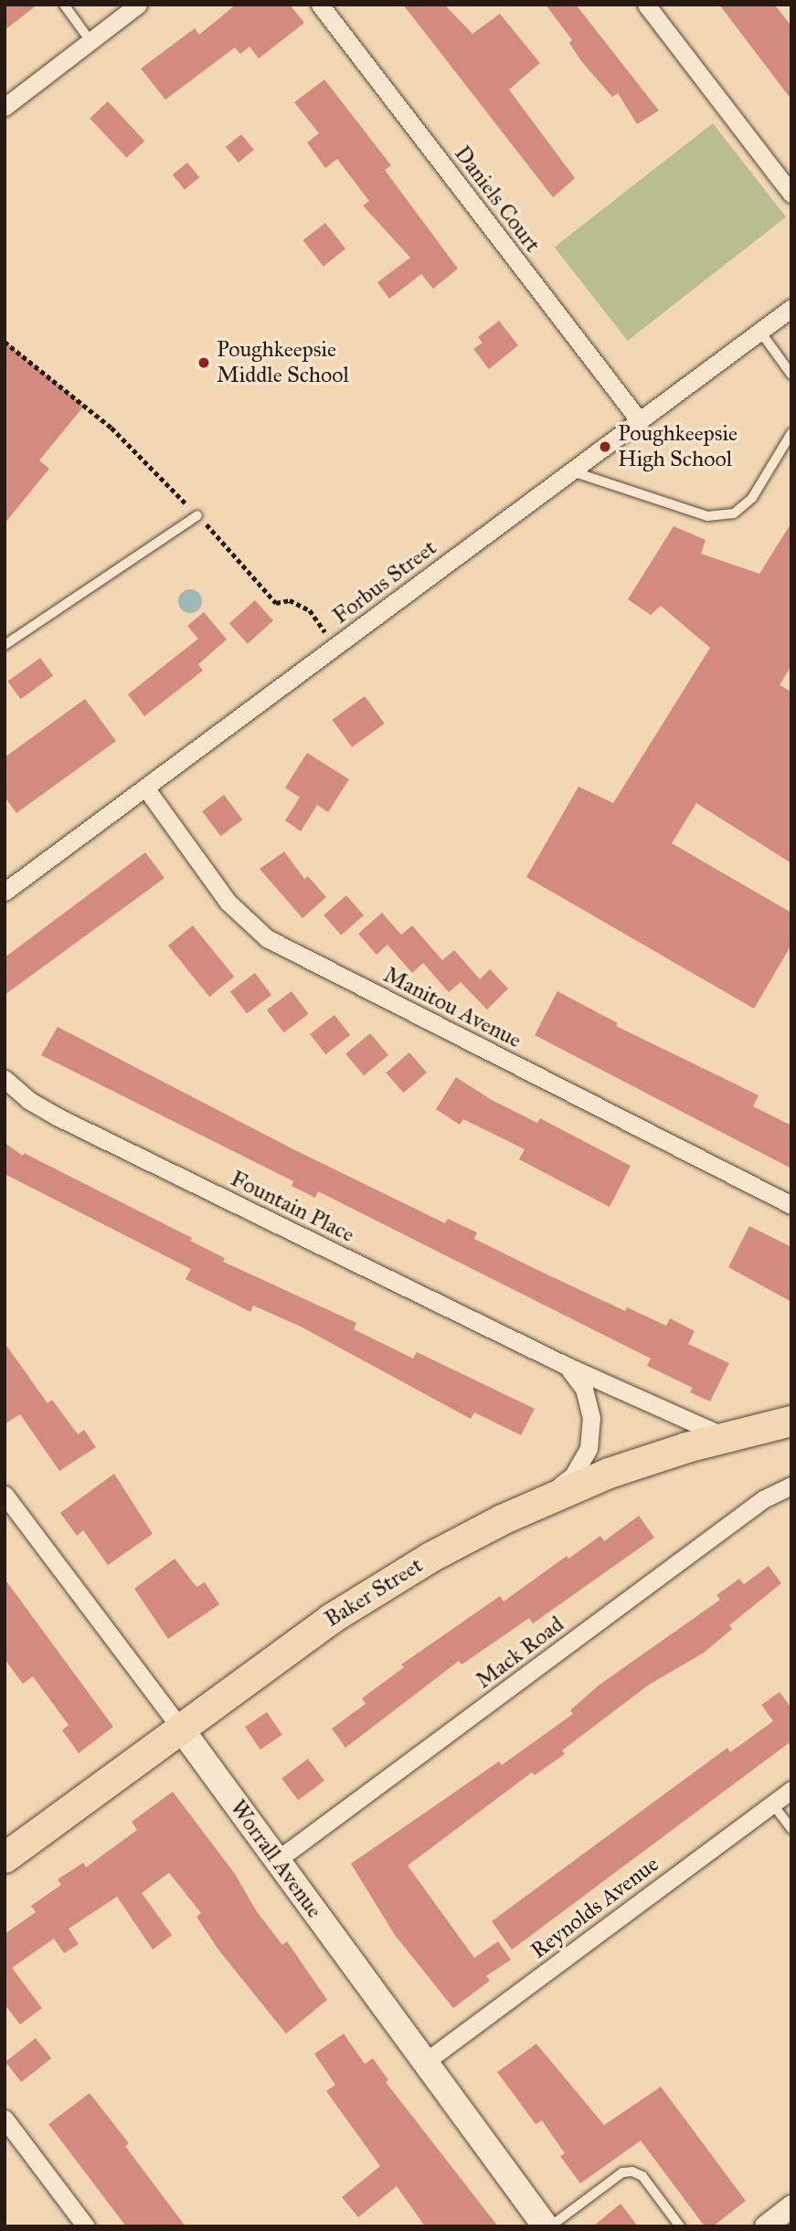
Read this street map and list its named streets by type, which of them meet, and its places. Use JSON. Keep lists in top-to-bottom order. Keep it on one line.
{"streets":{"highway":["Baker Street"],"main road":["Worrall Avenue"],"street":["Daniels Court","Forbus Street","Manitou Avenue","Fountain Place","Mack Road","Reynolds Avenue"]},"crossings":[["Daniels Court","Forbus Street"],["Forbus Street","Manitou Avenue"],["Fountain Place","Baker Street"],["Baker Street","Worrall Avenue"],["Mack Road","Worrall Avenue"],["Worrall Avenue","Reynolds Avenue"]],"places":["Poughkeepsie Middle School","Poughkeepsie High School"]}
